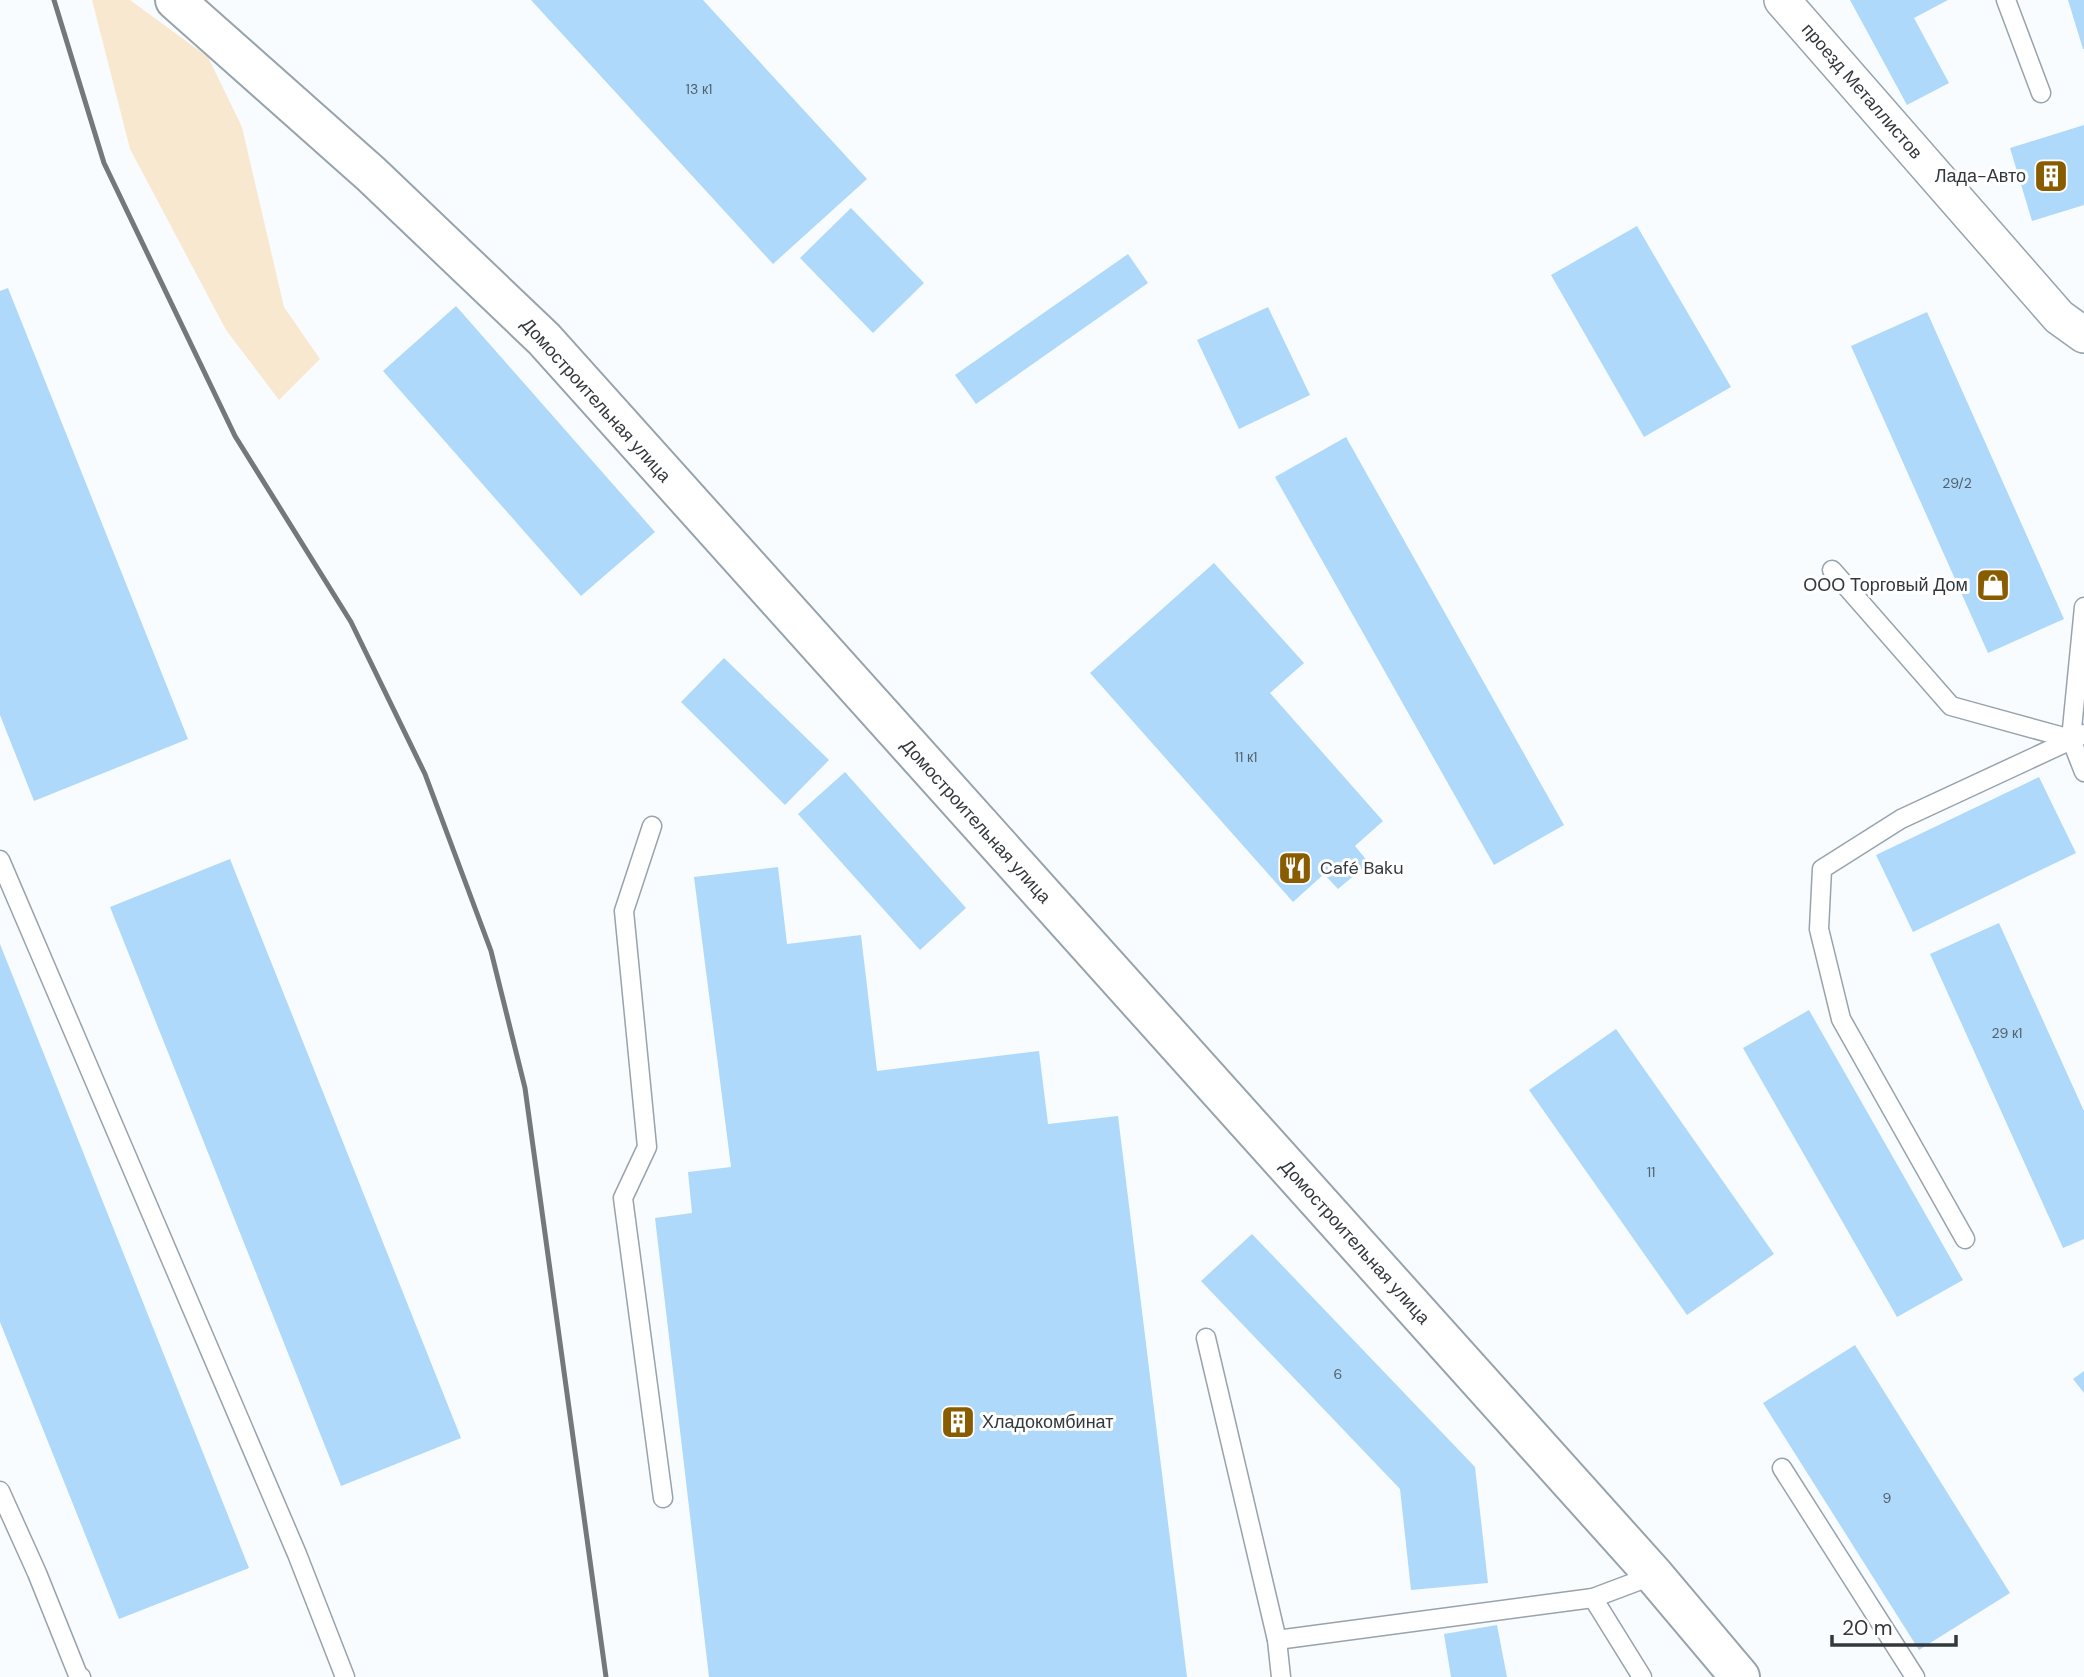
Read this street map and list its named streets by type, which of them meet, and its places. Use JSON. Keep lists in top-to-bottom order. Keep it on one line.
{"streets":{"street":["проезд Металлистов","Домостроительная улица"]},"places":{"building":["Лада-Авто","Хладокомбинат"],"shop":["ООО Торговый Дом"],"restaurant":["Café Baku"]},"house_numbers":["13 к1","29/2","11 к1","29 к1","11","6","9"],"scale_bar":"20 m"}
